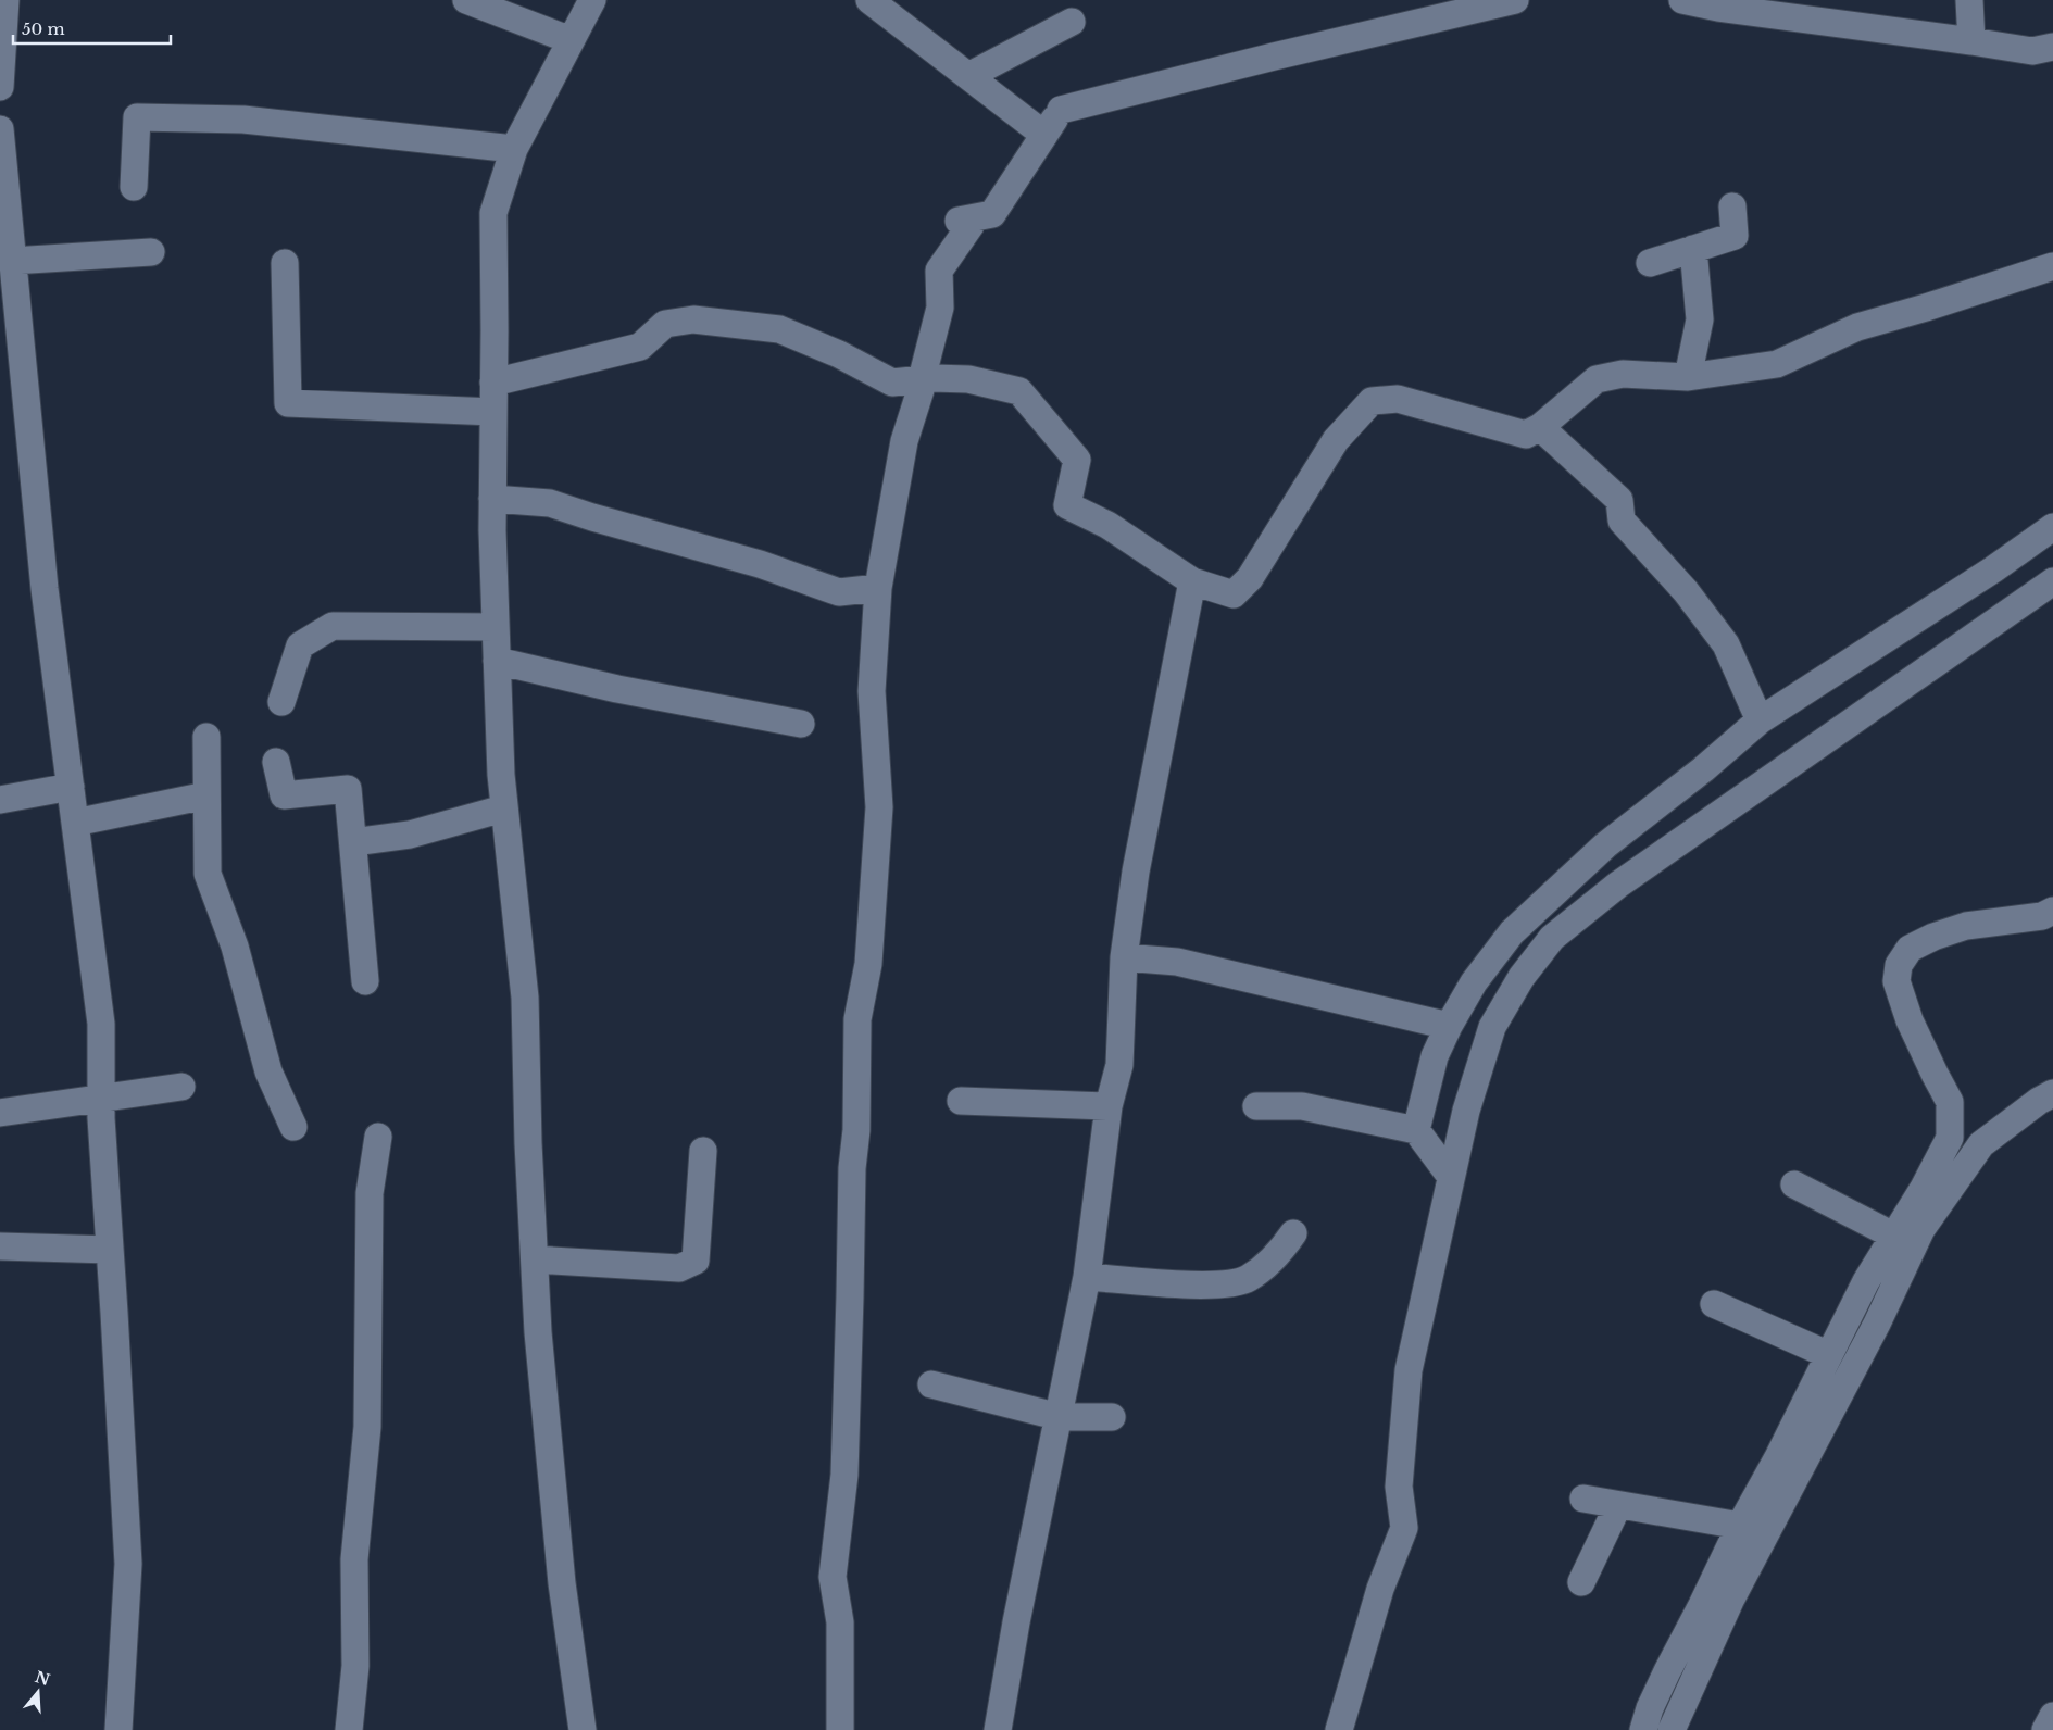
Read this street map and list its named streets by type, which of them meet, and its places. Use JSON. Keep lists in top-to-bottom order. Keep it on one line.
{"scale_bar":"50 m","north":"top"}
